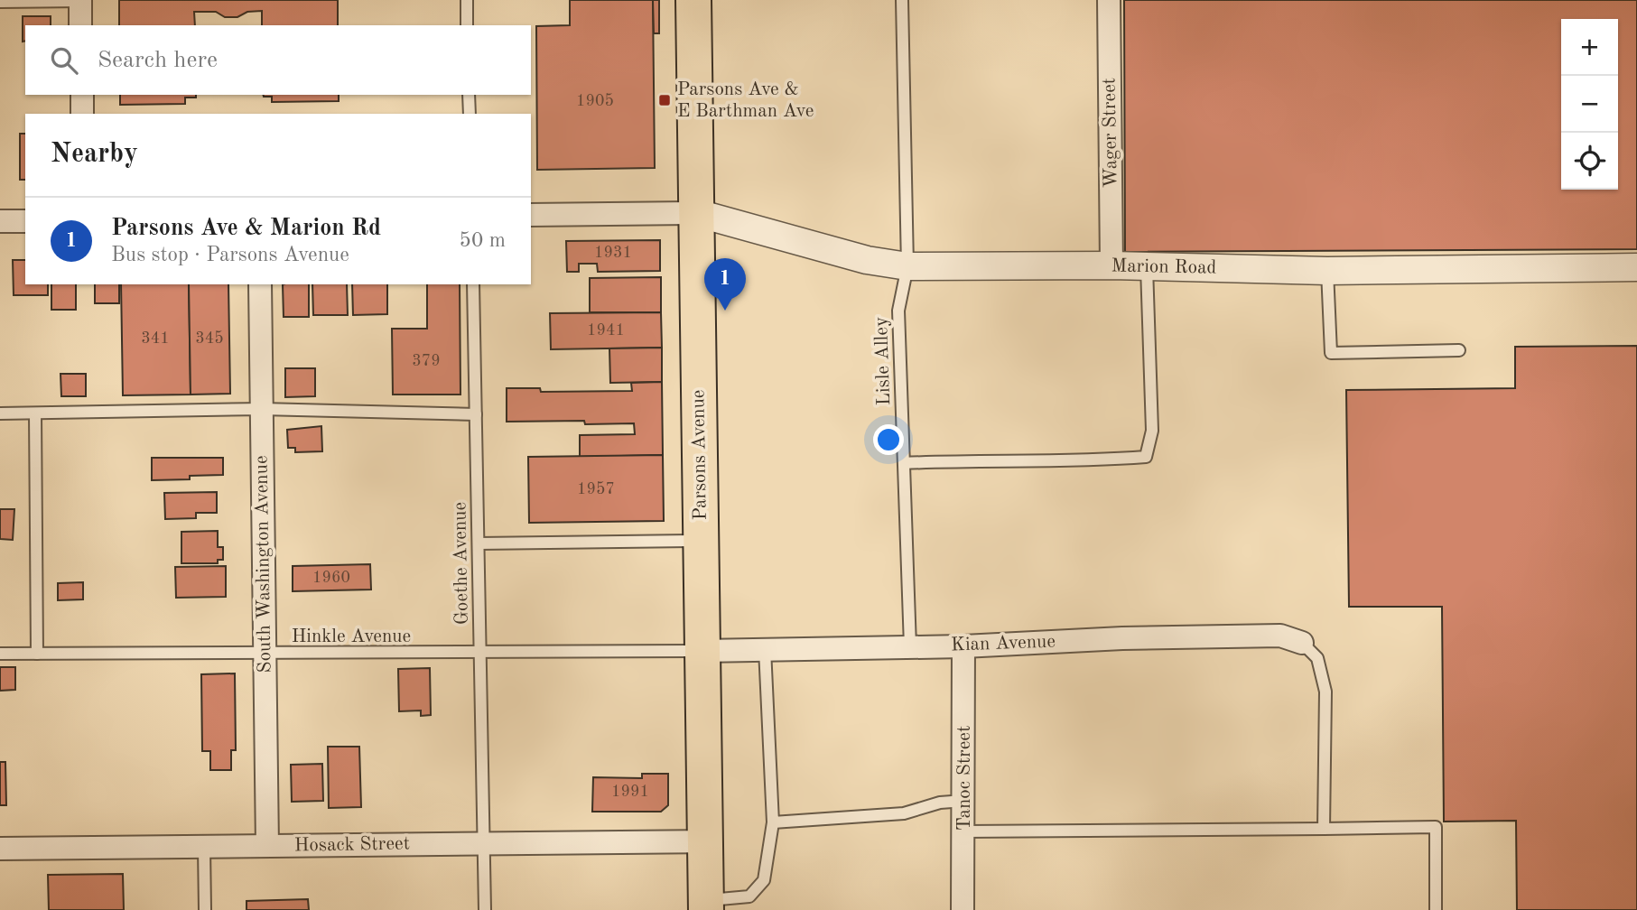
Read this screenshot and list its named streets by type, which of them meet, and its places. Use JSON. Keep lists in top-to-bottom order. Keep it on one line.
{"streets":{"main road":["Parsons Avenue"],"street":["Wager Street","Marion Road","South Washington Avenue","Kian Avenue","Tanoc Street","Hosack Street"],"lane":["Lisle Alley","Goethe Avenue","Hinkle Avenue"]},"crossings":[["Wager Street","Marion Road"],["Marion Road","Lisle Alley"],["Marion Road","Parsons Avenue"],["Lisle Alley","Kian Avenue"],["Parsons Avenue","Hinkle Avenue"],["Parsons Avenue","Kian Avenue"],["Parsons Avenue","Hosack Street"],["Goethe Avenue","Hinkle Avenue"],["Goethe Avenue","Hosack Street"],["South Washington Avenue","Hinkle Avenue"],["South Washington Avenue","Hosack Street"],["Hinkle Avenue","Kian Avenue"],["Kian Avenue","Tanoc Street"]],"places":{"transit":["Parsons Ave & E Barthman Ave"]},"house_numbers":["1905","1931","1941","341","345","379","1957","1960","1991"],"page":{"map_buttons":["+","−"],"search":"Search here","heading":"Nearby","list":[{"mark":"1","name":"Parsons Ave & Marion Rd","note":"Bus stop · Parsons Avenue","value":"50 m"}],"pins":"1"}}
